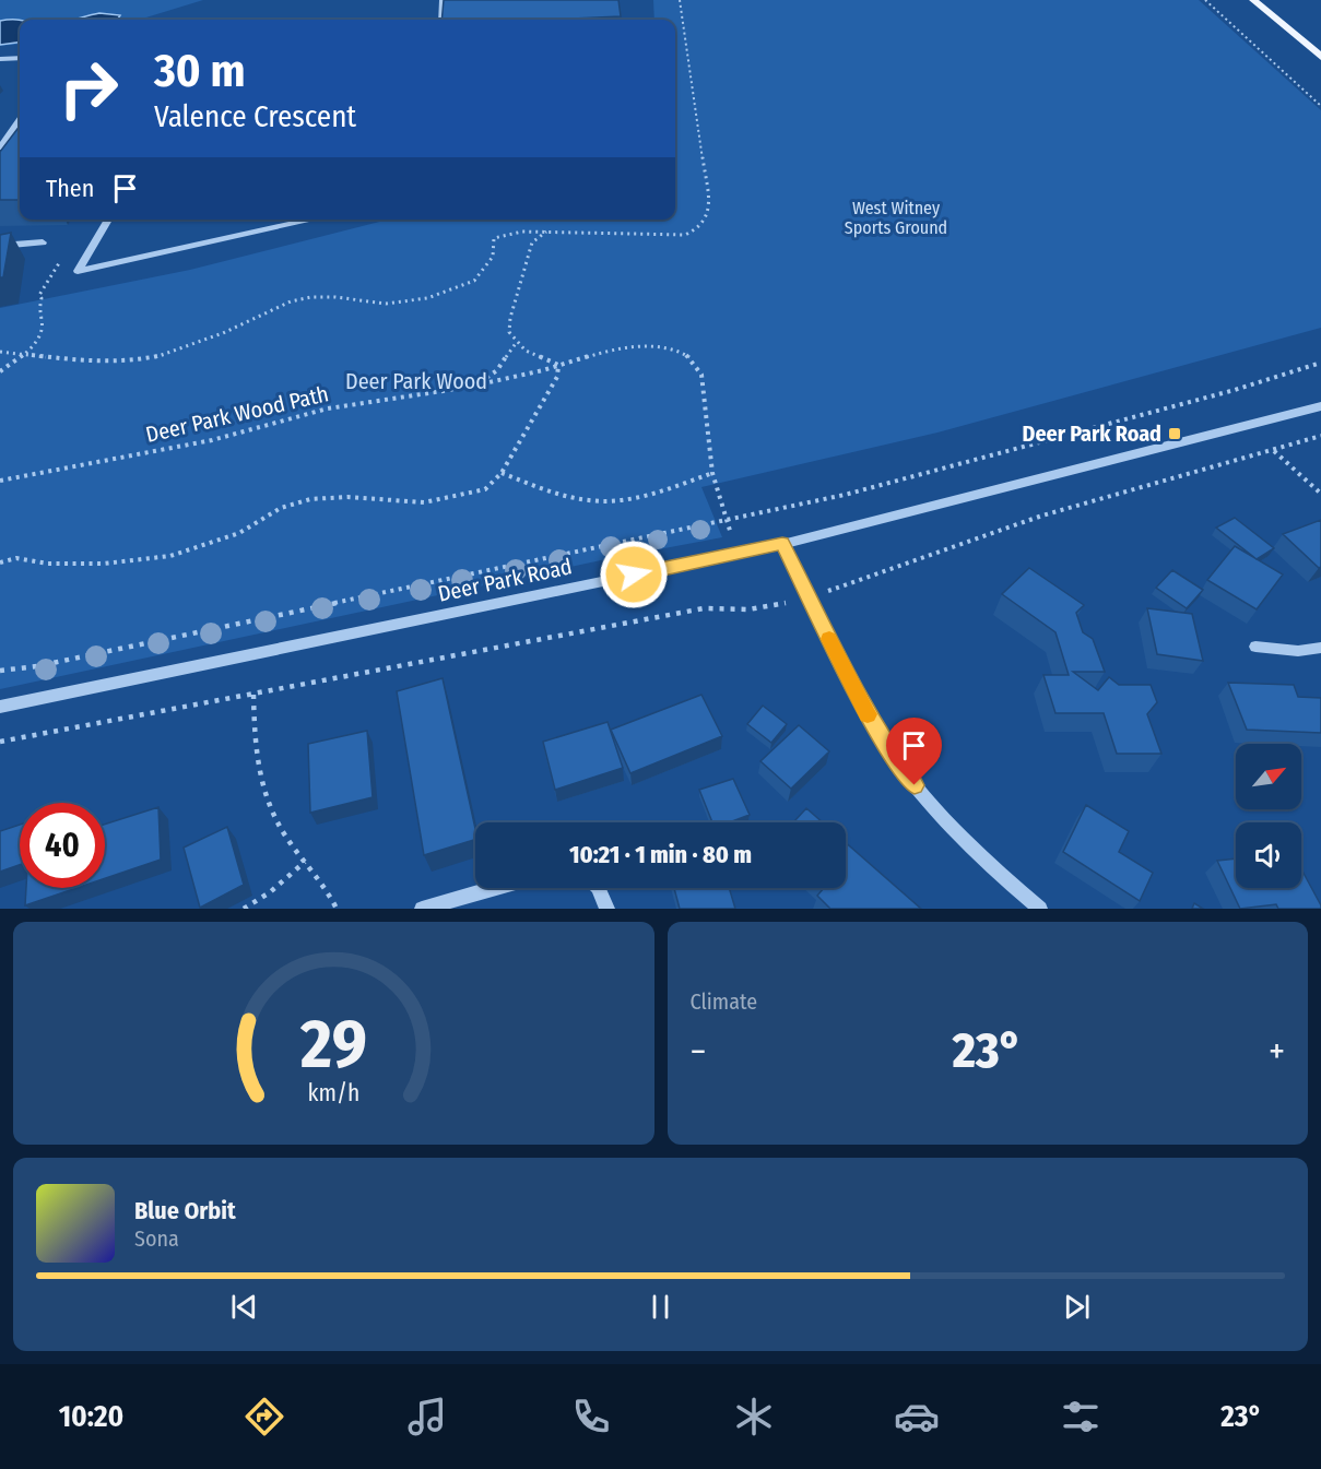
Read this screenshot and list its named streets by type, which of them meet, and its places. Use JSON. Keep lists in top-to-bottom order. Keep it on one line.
{"streets":{"street":["Deer Park Road"],"path":["Deer Park Wood Path"]},"parks":["West Witney Sports Ground","Deer Park Wood"],"places":{"transit":["Deer Park Road"]},"north":"top right","page":{"turn":["30 m","Valence Crescent"],"then":"Then","limit":"40","trip":"10:21 · 1 min · 80 m","tile":"Climate","heat":["−","23°","+"],"song":["Blue Orbit","Sona"],"tabs":["10:20","23°"],"gauge":["29","km/h"]}}
